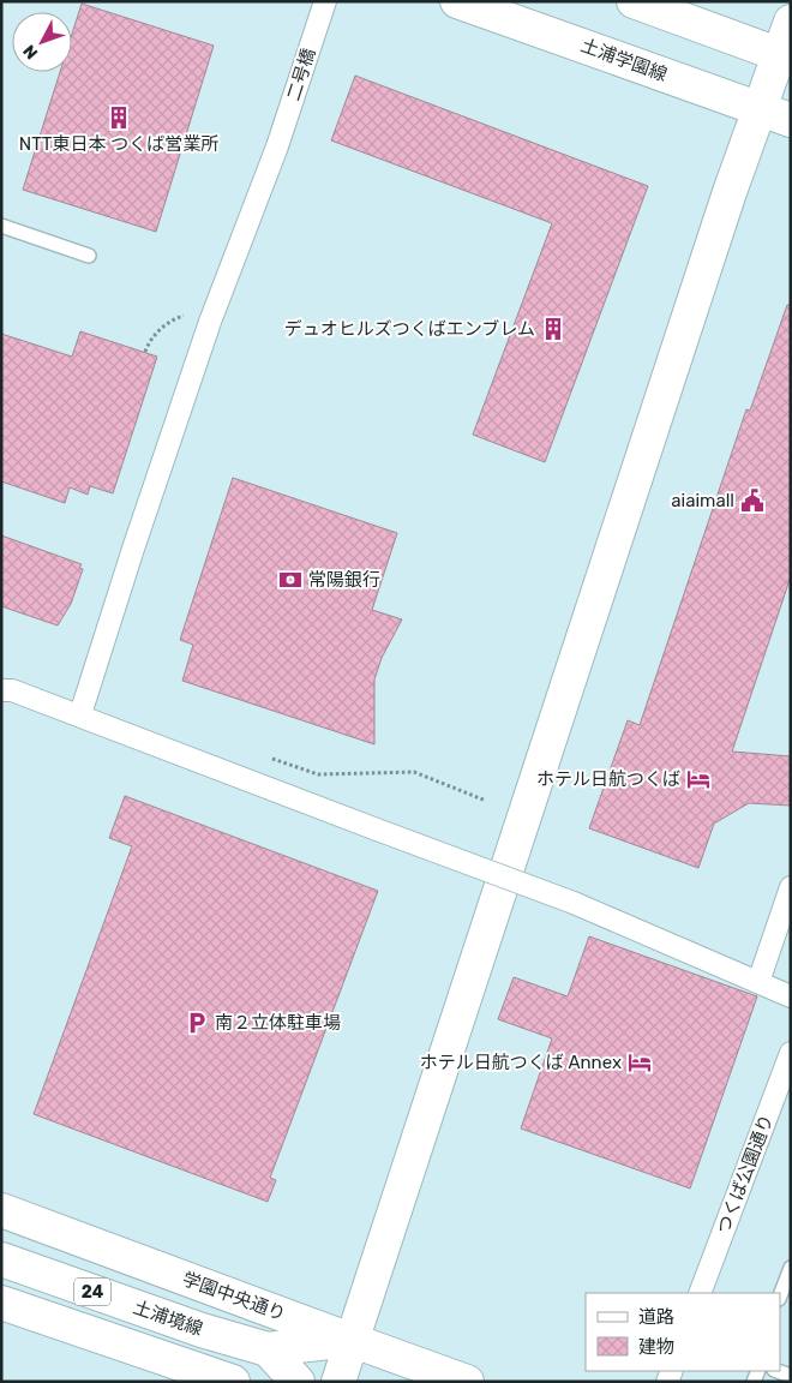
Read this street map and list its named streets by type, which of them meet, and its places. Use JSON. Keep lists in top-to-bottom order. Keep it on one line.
{"streets":{"street":["土浦学園線","二号橋","つくば公園通り","24","学園中央通り","土浦境線"]},"crossings":[["学園中央通り","土浦境線"]],"places":{"building":["NTT東日本 つくば営業所","デュオヒルズつくばエンブレム"],"public building":["aiaimall"],"bank":["常陽銀行"],"hotel":["ホテル日航つくば","ホテル日航つくば Annex"],"parking":["南２立体駐車場"]},"legend":["道路","建物"],"north":"bottom left"}
